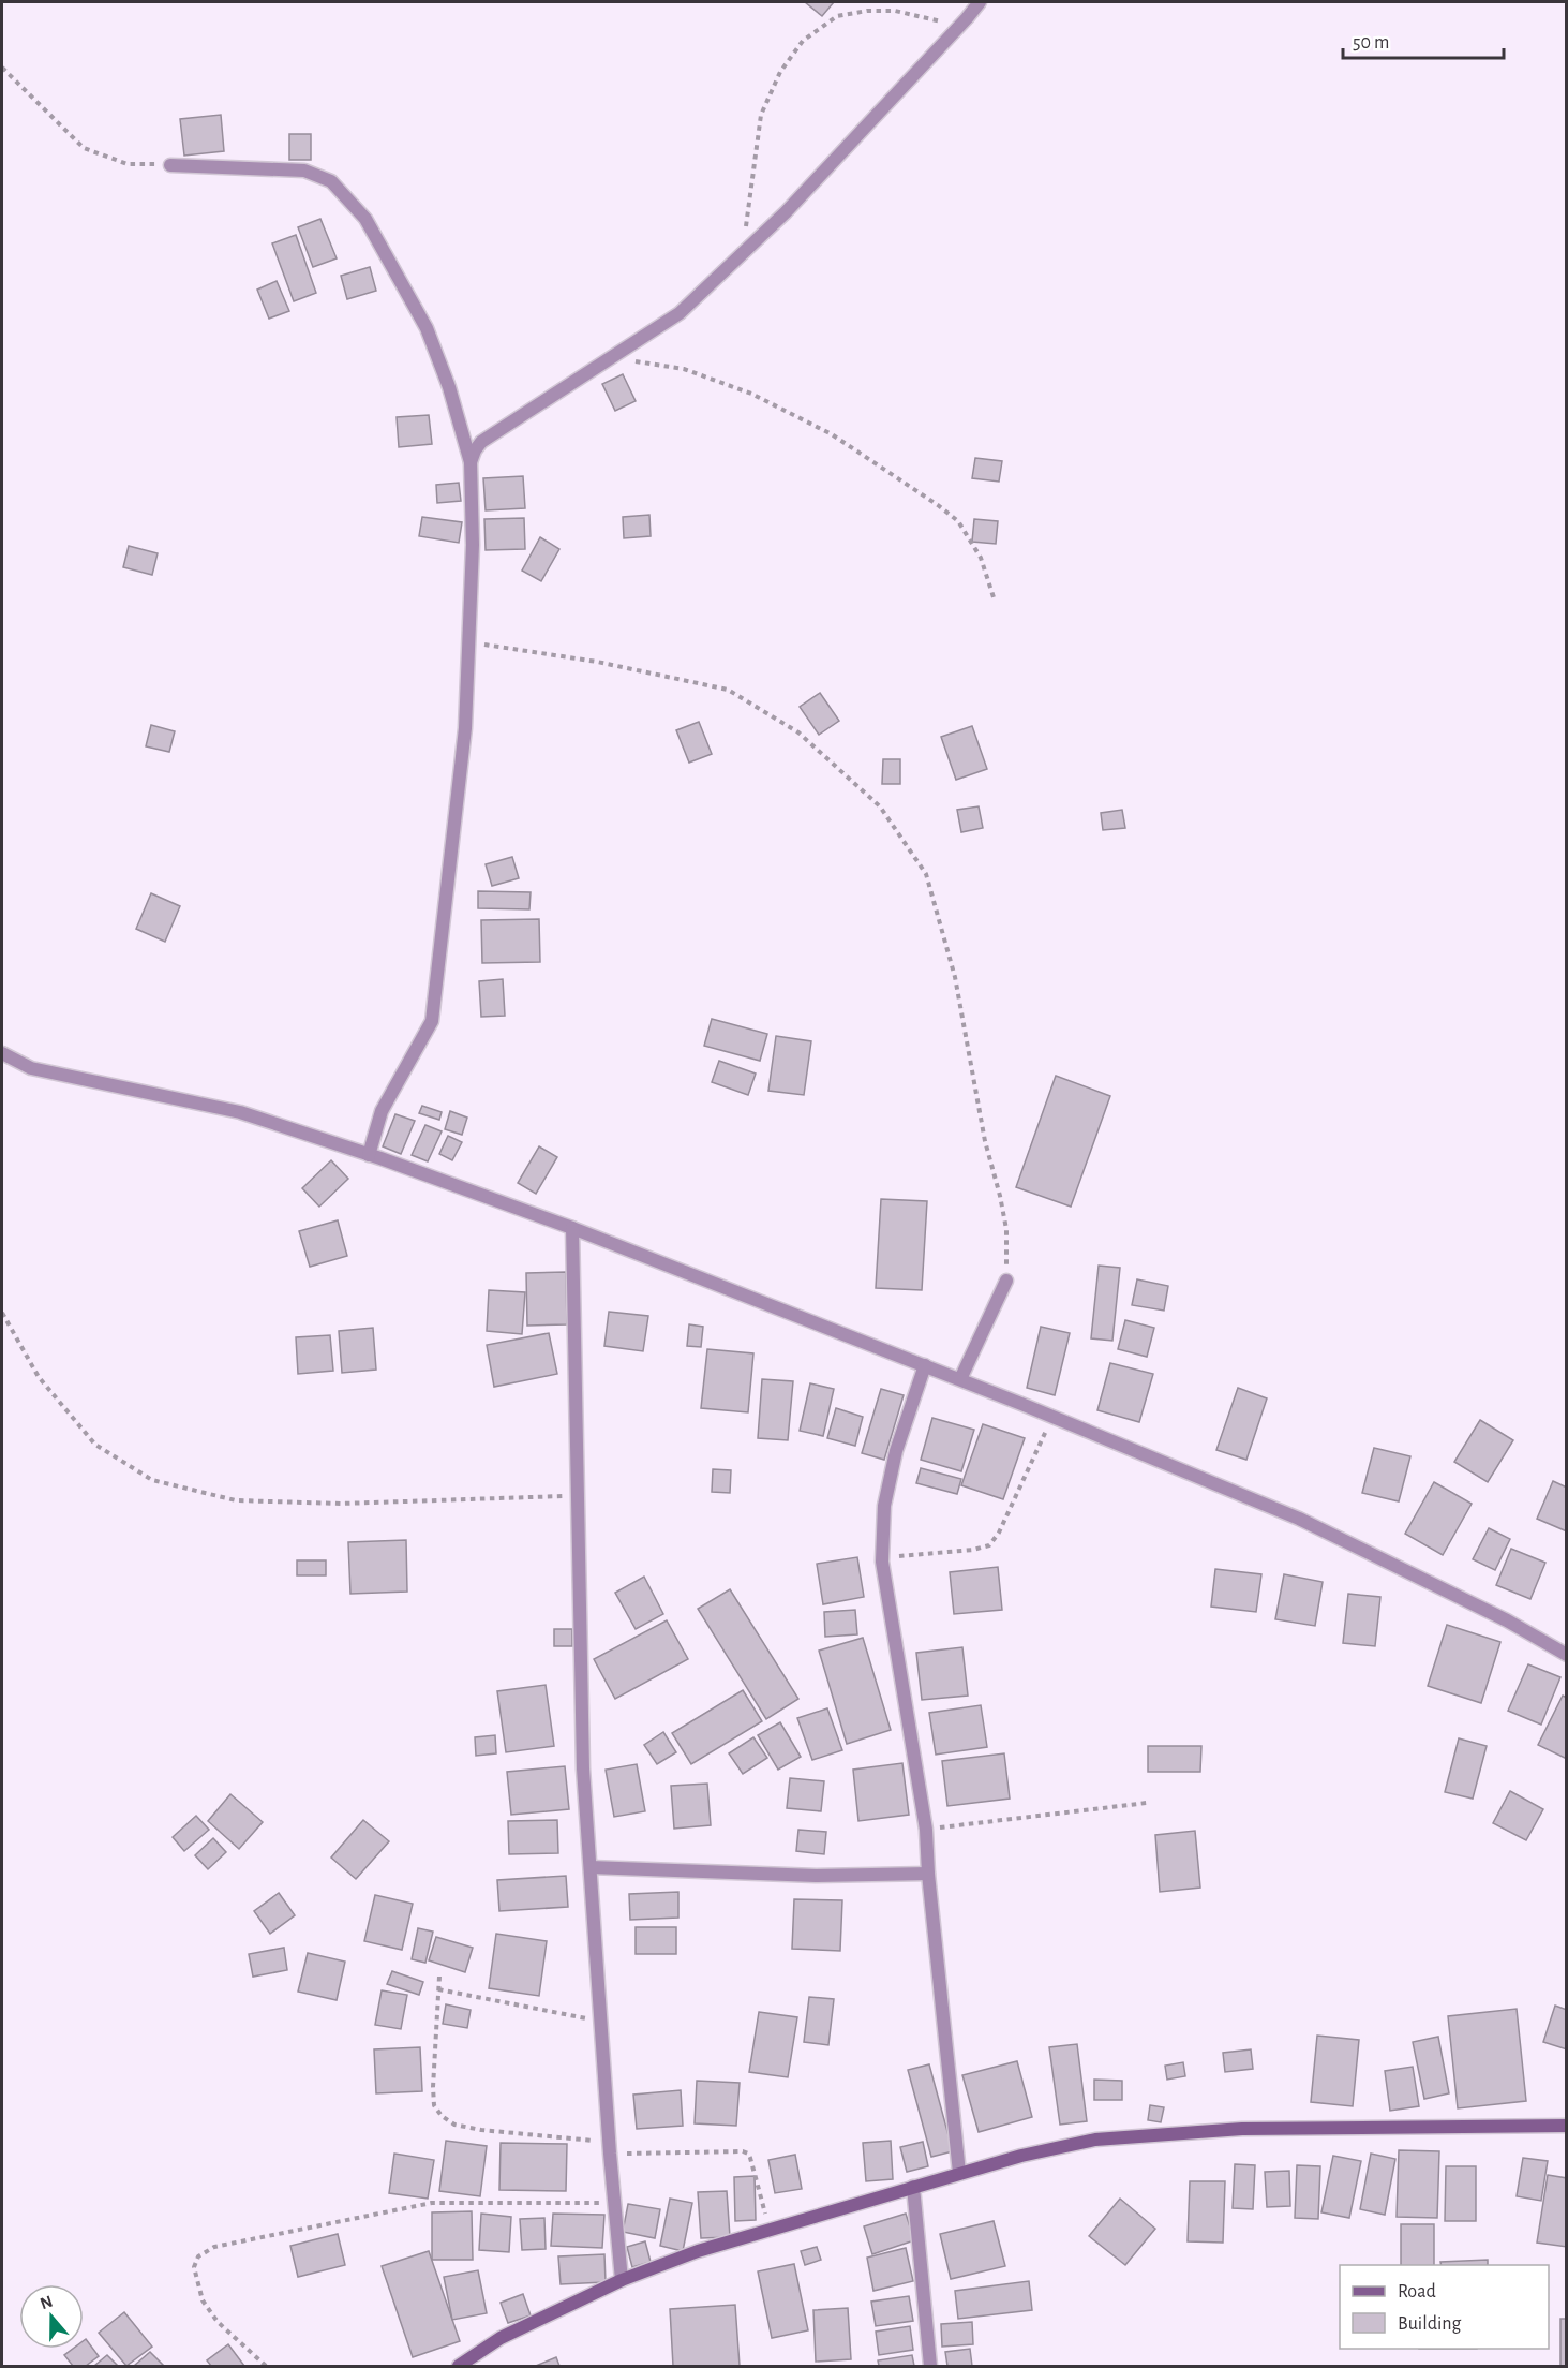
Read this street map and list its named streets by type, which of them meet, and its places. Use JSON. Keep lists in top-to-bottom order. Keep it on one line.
{"legend":["Road","Building"],"scale_bar":"50 m","north":"top"}
